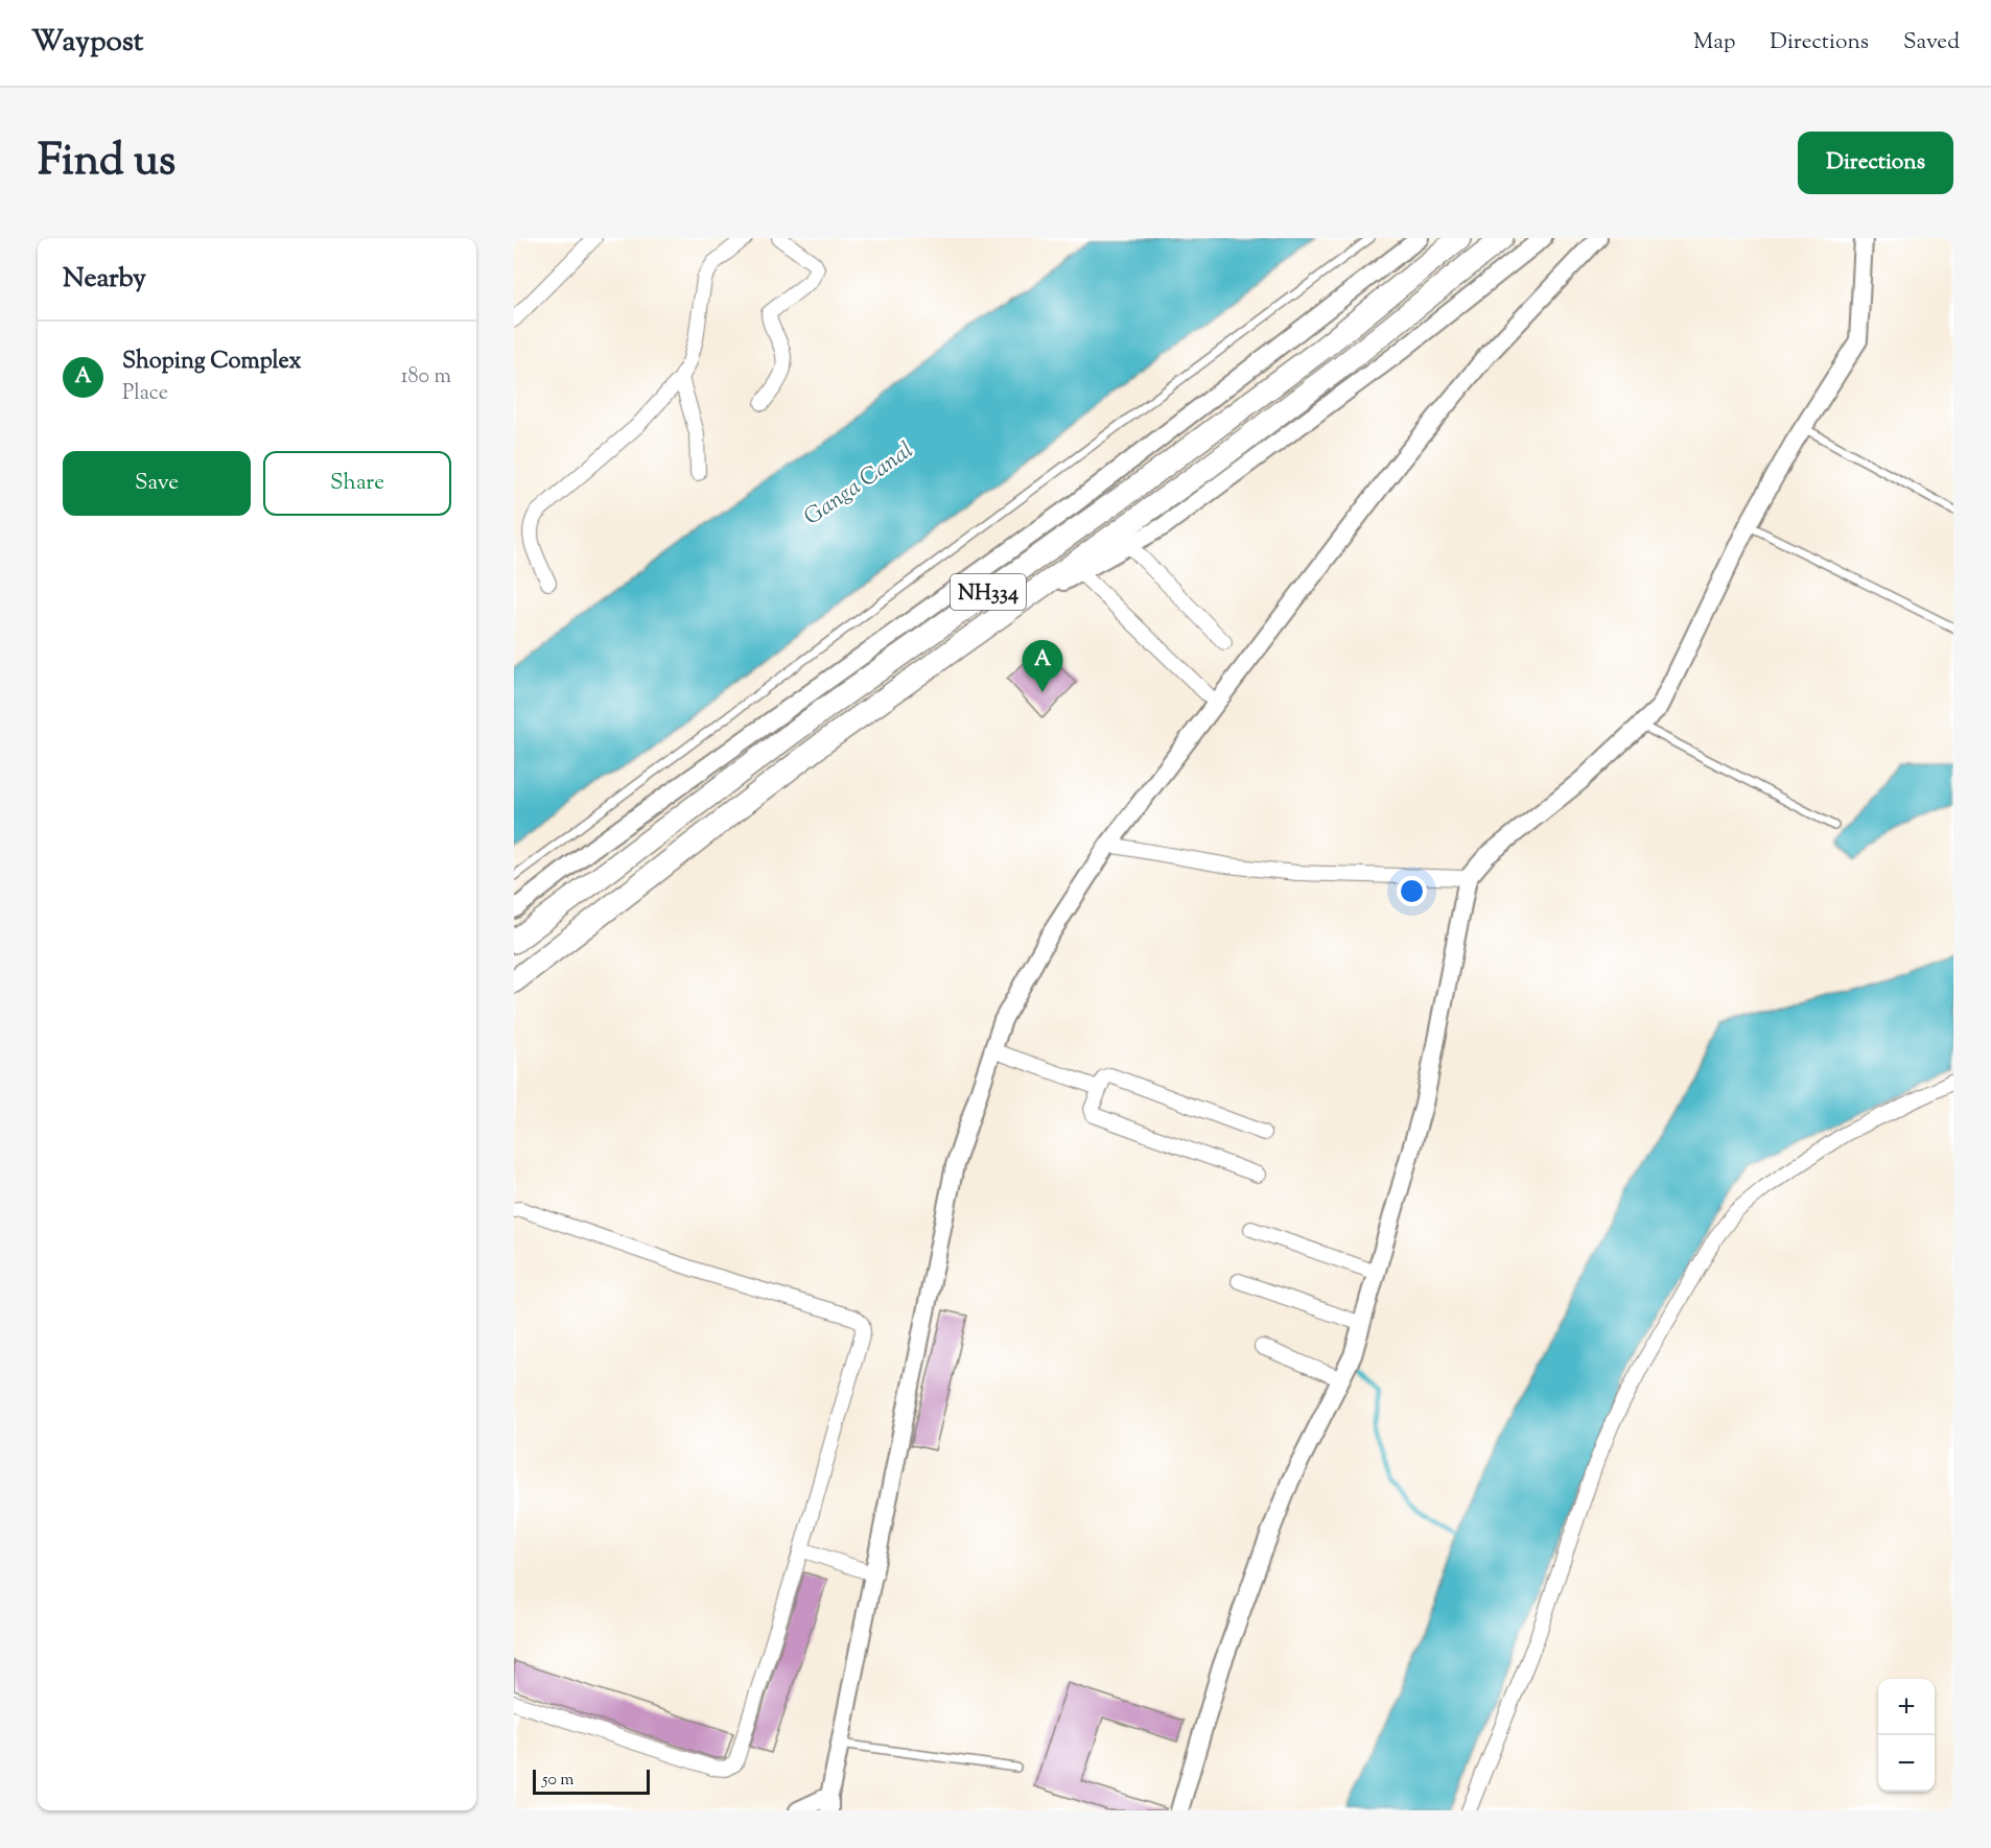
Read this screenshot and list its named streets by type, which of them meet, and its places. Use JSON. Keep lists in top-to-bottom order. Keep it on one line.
{"streets":{"highway":["NH334"]},"water":["Ganga Canal"],"scale_bar":"50 m","page":{"header":"Waypost","nav":["Map","Directions","Saved"],"title":"Find us","buttons":["Directions",["Save","Share"]],"heading":"Nearby","list":[{"mark":"A","name":"Shoping Complex","note":"Place","value":"180 m"}],"pins":"A","map_buttons":["+","−"],"scale":"50 m"}}
